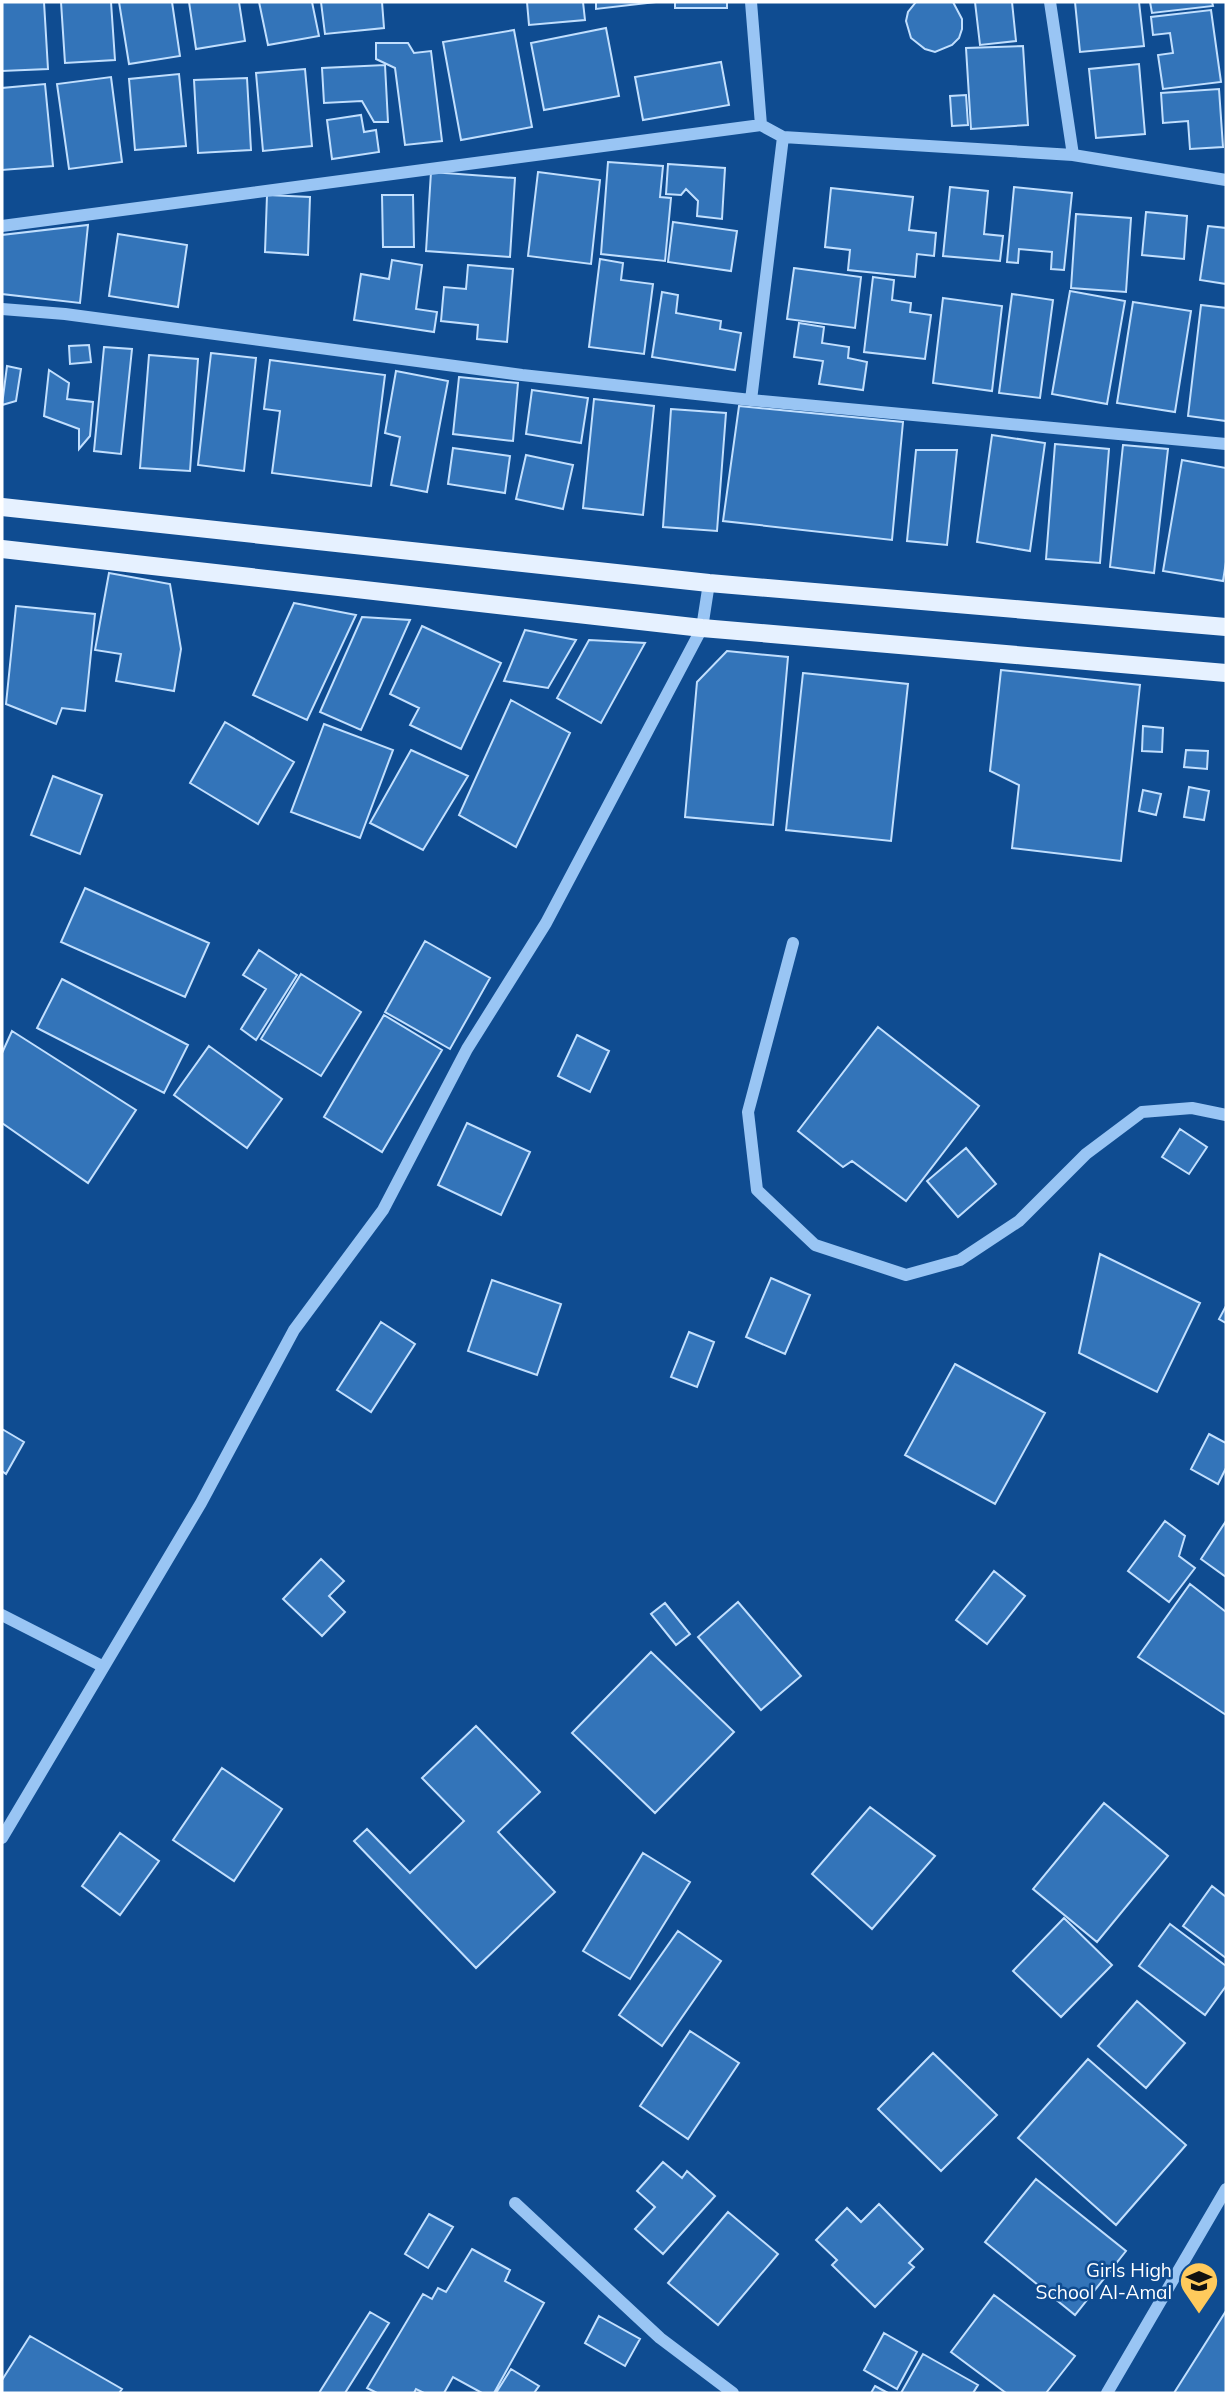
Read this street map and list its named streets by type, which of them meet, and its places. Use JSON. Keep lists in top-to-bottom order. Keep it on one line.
{"places":{"school or university":["Girls High School Al-Amal"]}}
